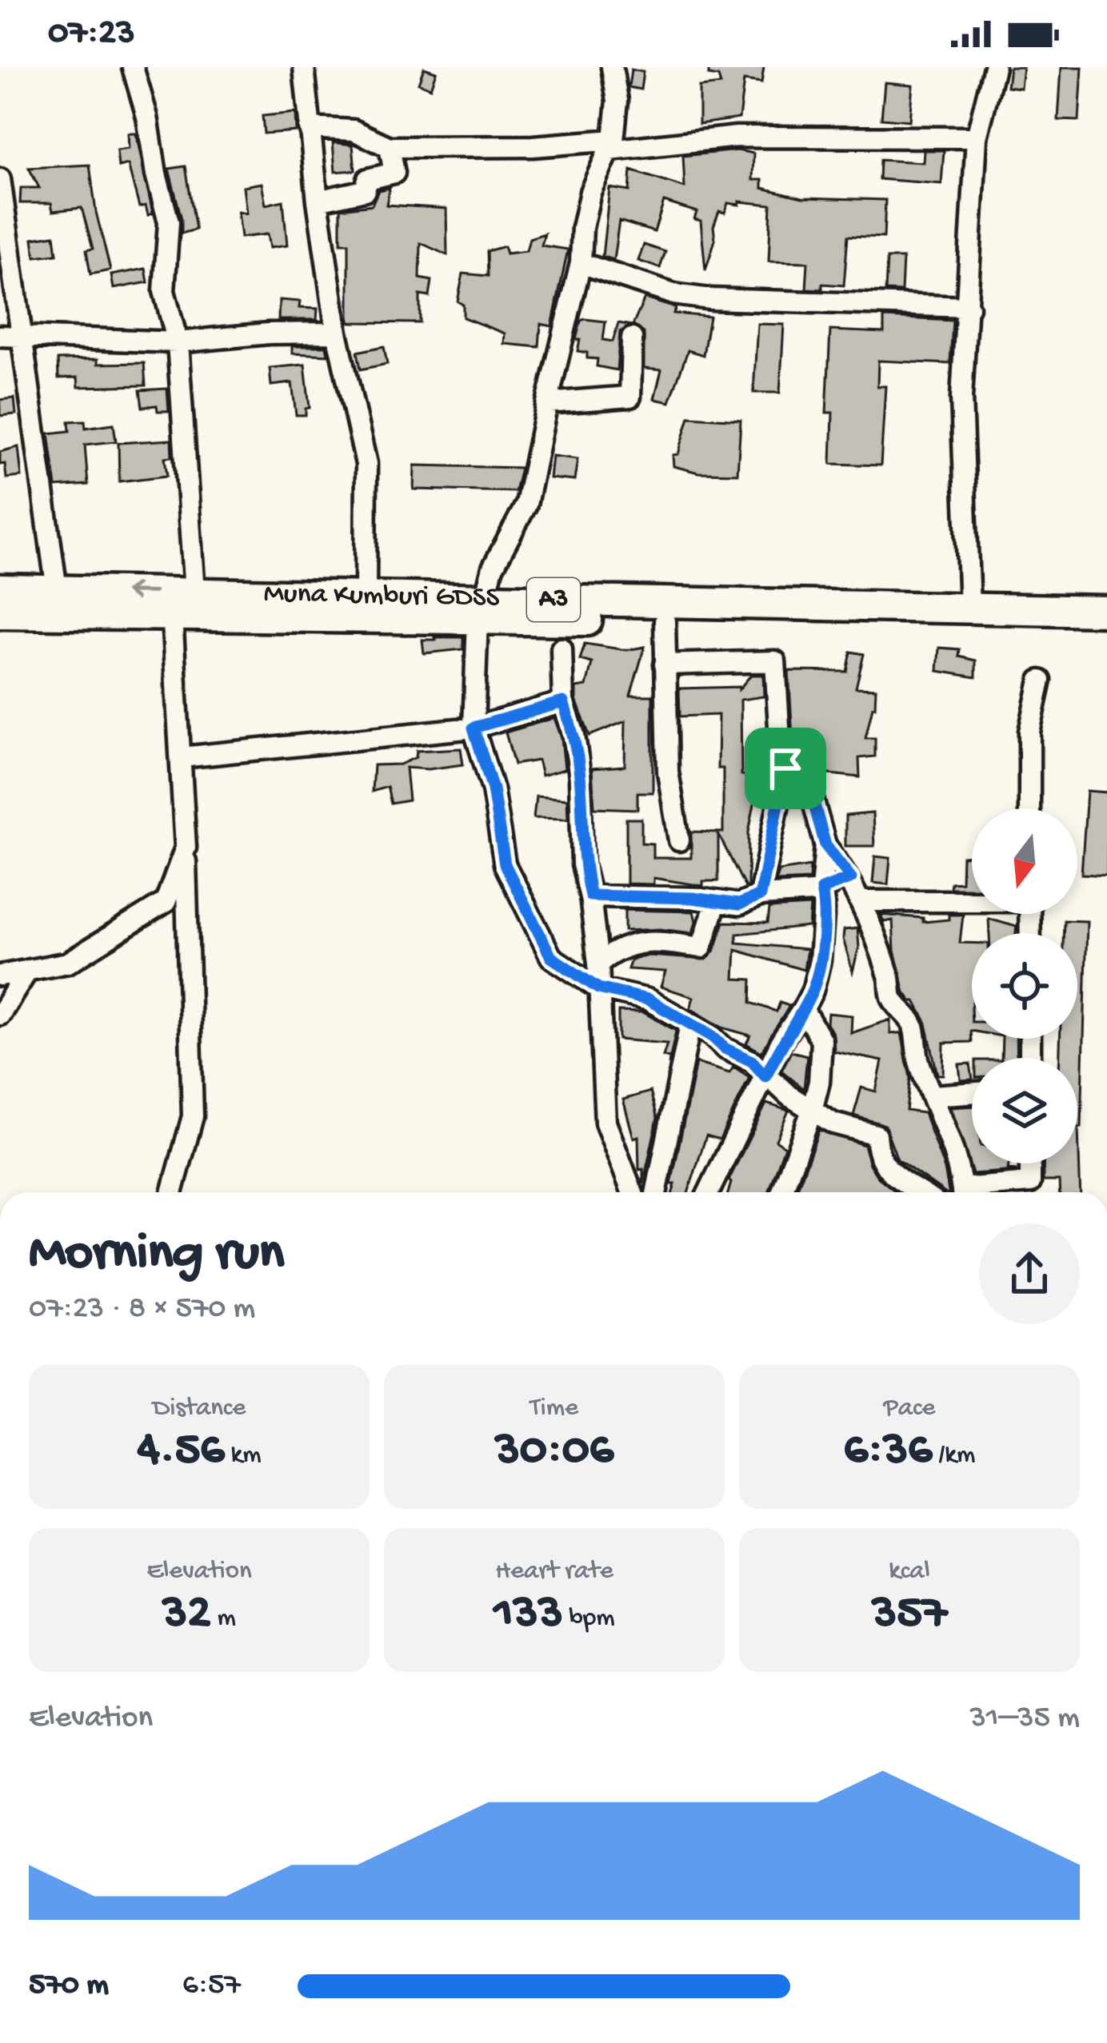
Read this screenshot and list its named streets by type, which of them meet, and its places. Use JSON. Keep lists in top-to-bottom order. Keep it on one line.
{"streets":{"highway":["Muna Kumburi GDSS","A3"]},"north":"bottom","page":{"status":"07:23","heading":["Morning run","07:23 · 8 × 570 m"],"stats":[["Distance","4.56 km"],["Time","30:06"],["Pace","6:36 /km"],["Elevation","32 m"],["Heart rate","133 bpm"],["kcal","357"]],"chart":["Elevation","31–35 m"],"list":[{"name":"570 m","note":"6:57"}]}}
